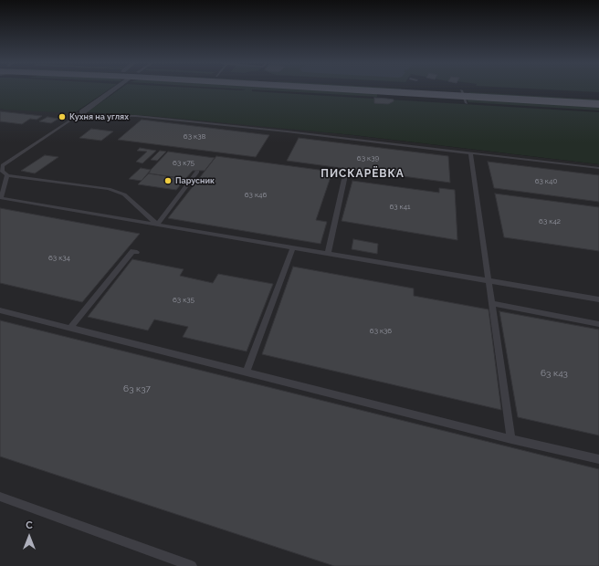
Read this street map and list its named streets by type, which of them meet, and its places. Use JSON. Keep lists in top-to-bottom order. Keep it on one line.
{"districts":["ПИСКАРЁВКА"],"places":["Кухня на углях","Парусник"],"house_numbers":["63 к38","63 к39","63 к75","63 к40","63 к46","63 к41","63 к42","63 к34","63 к35","63 к36","63 к43","63 к37"],"north":"top"}
